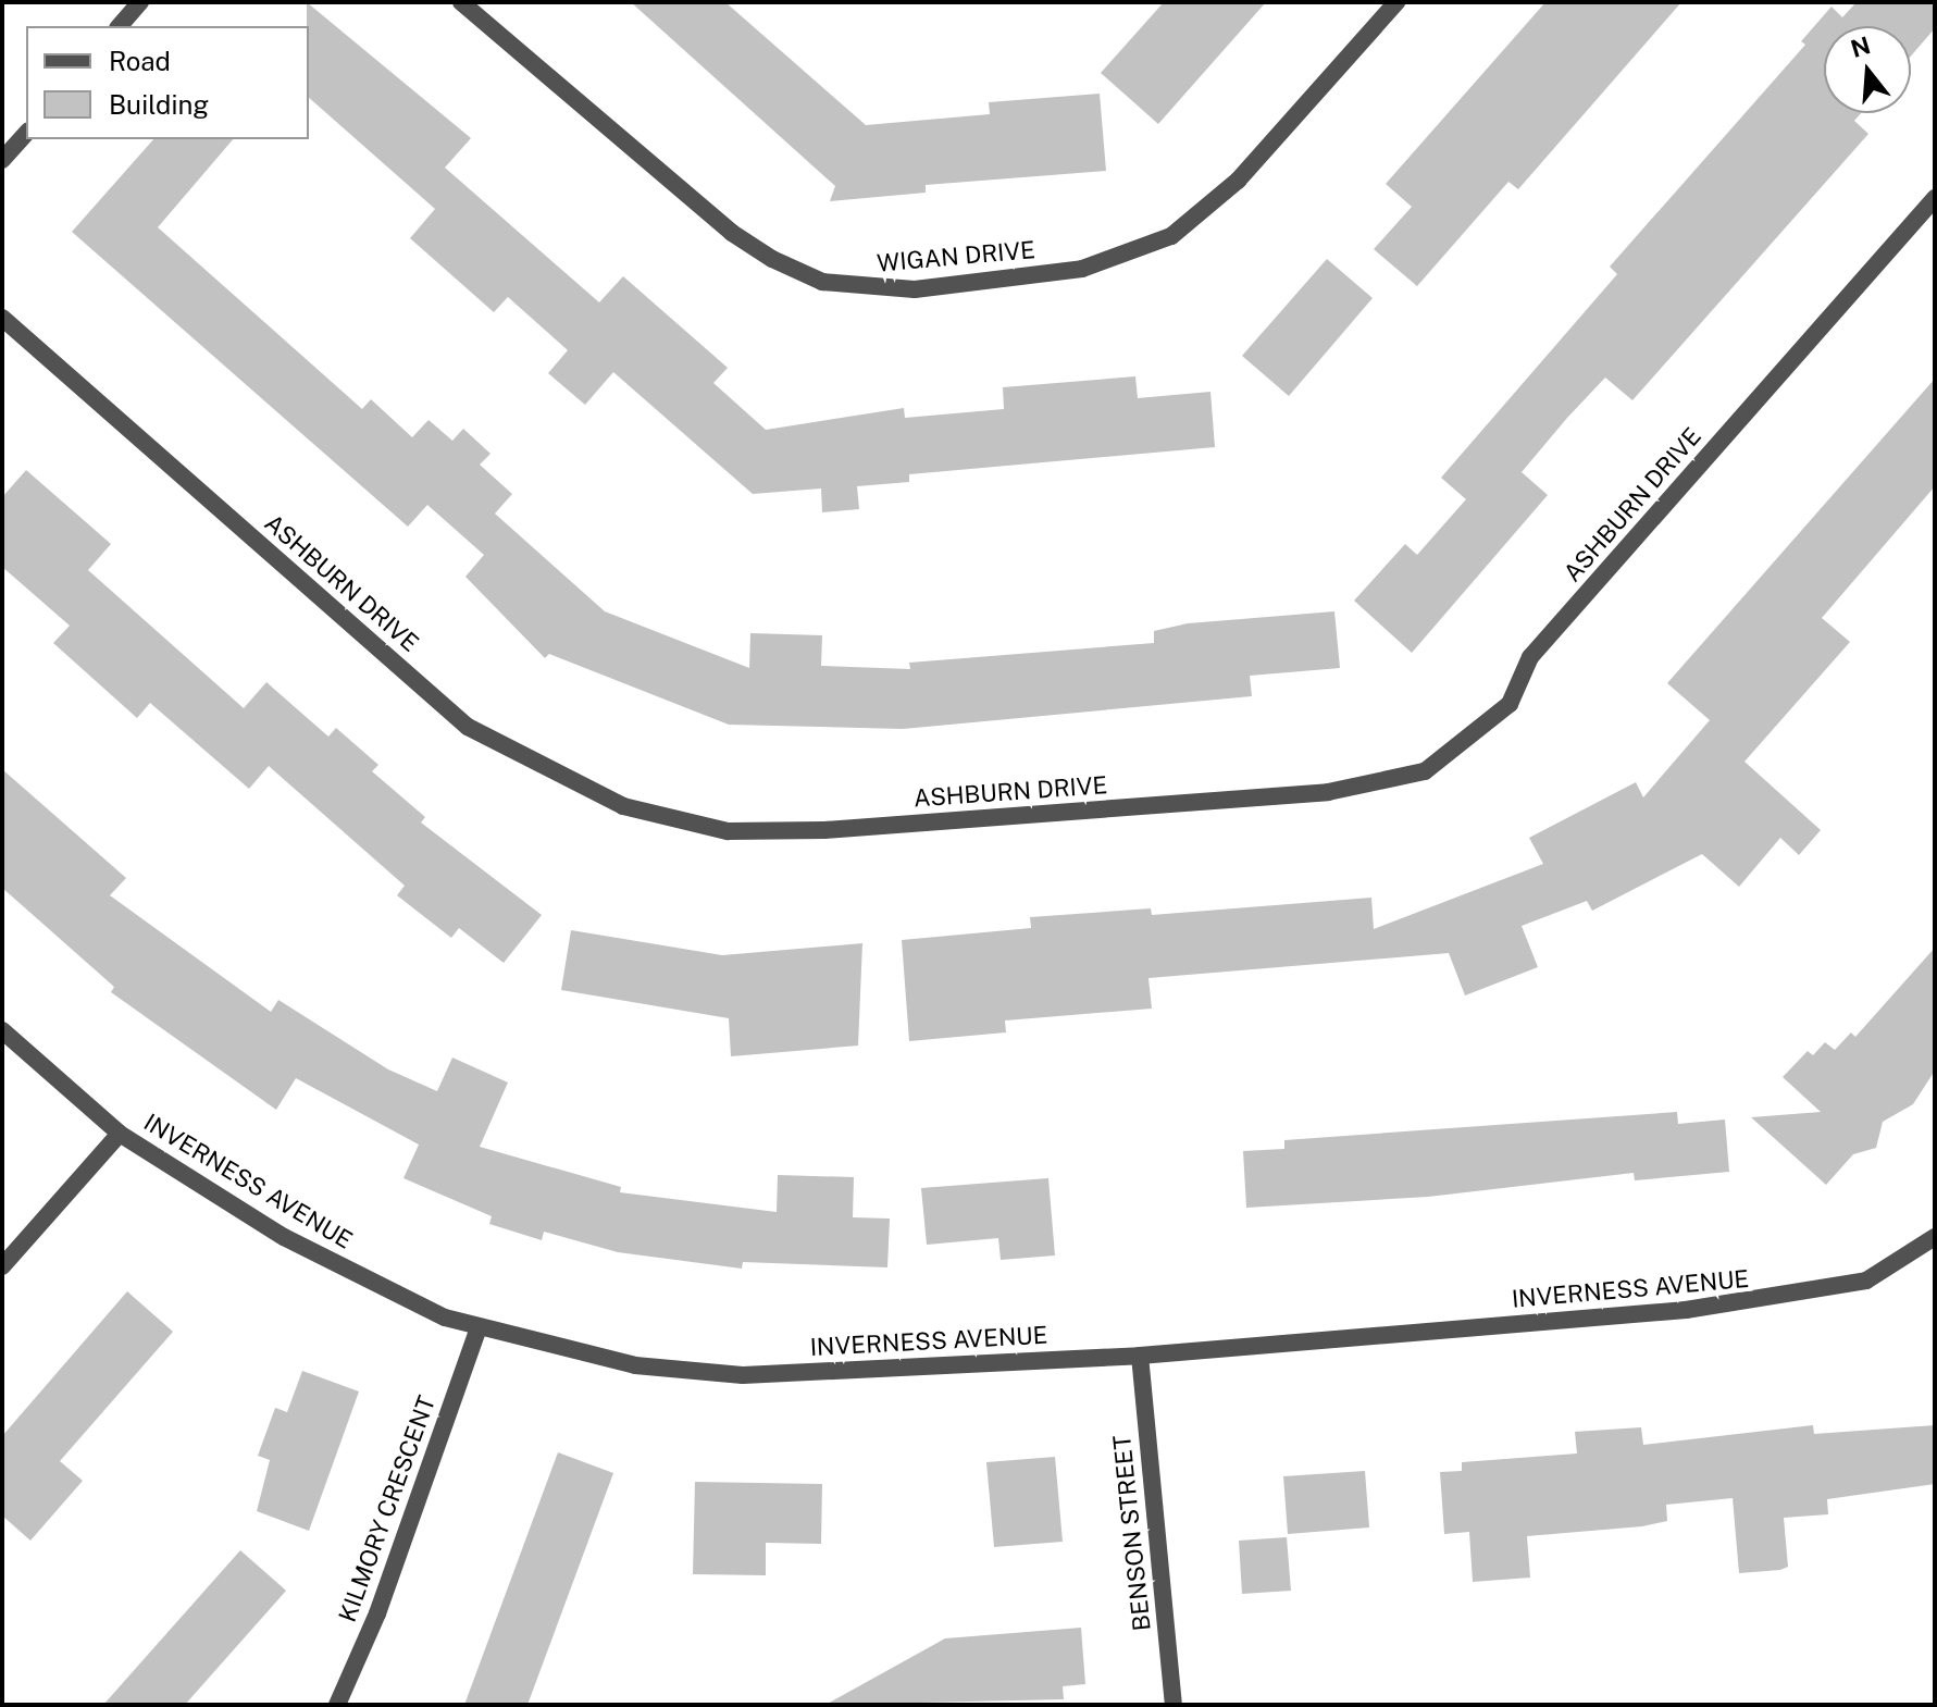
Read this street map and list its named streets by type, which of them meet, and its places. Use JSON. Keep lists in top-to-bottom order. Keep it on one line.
{"streets":{"street":["WIGAN DRIVE","ASHBURN DRIVE","INVERNESS AVENUE","KILMORY CRESCENT","BENSON STREET"]},"crossings":[["INVERNESS AVENUE","KILMORY CRESCENT"],["INVERNESS AVENUE","BENSON STREET"]],"legend":["Road","Building"],"north":"top"}
